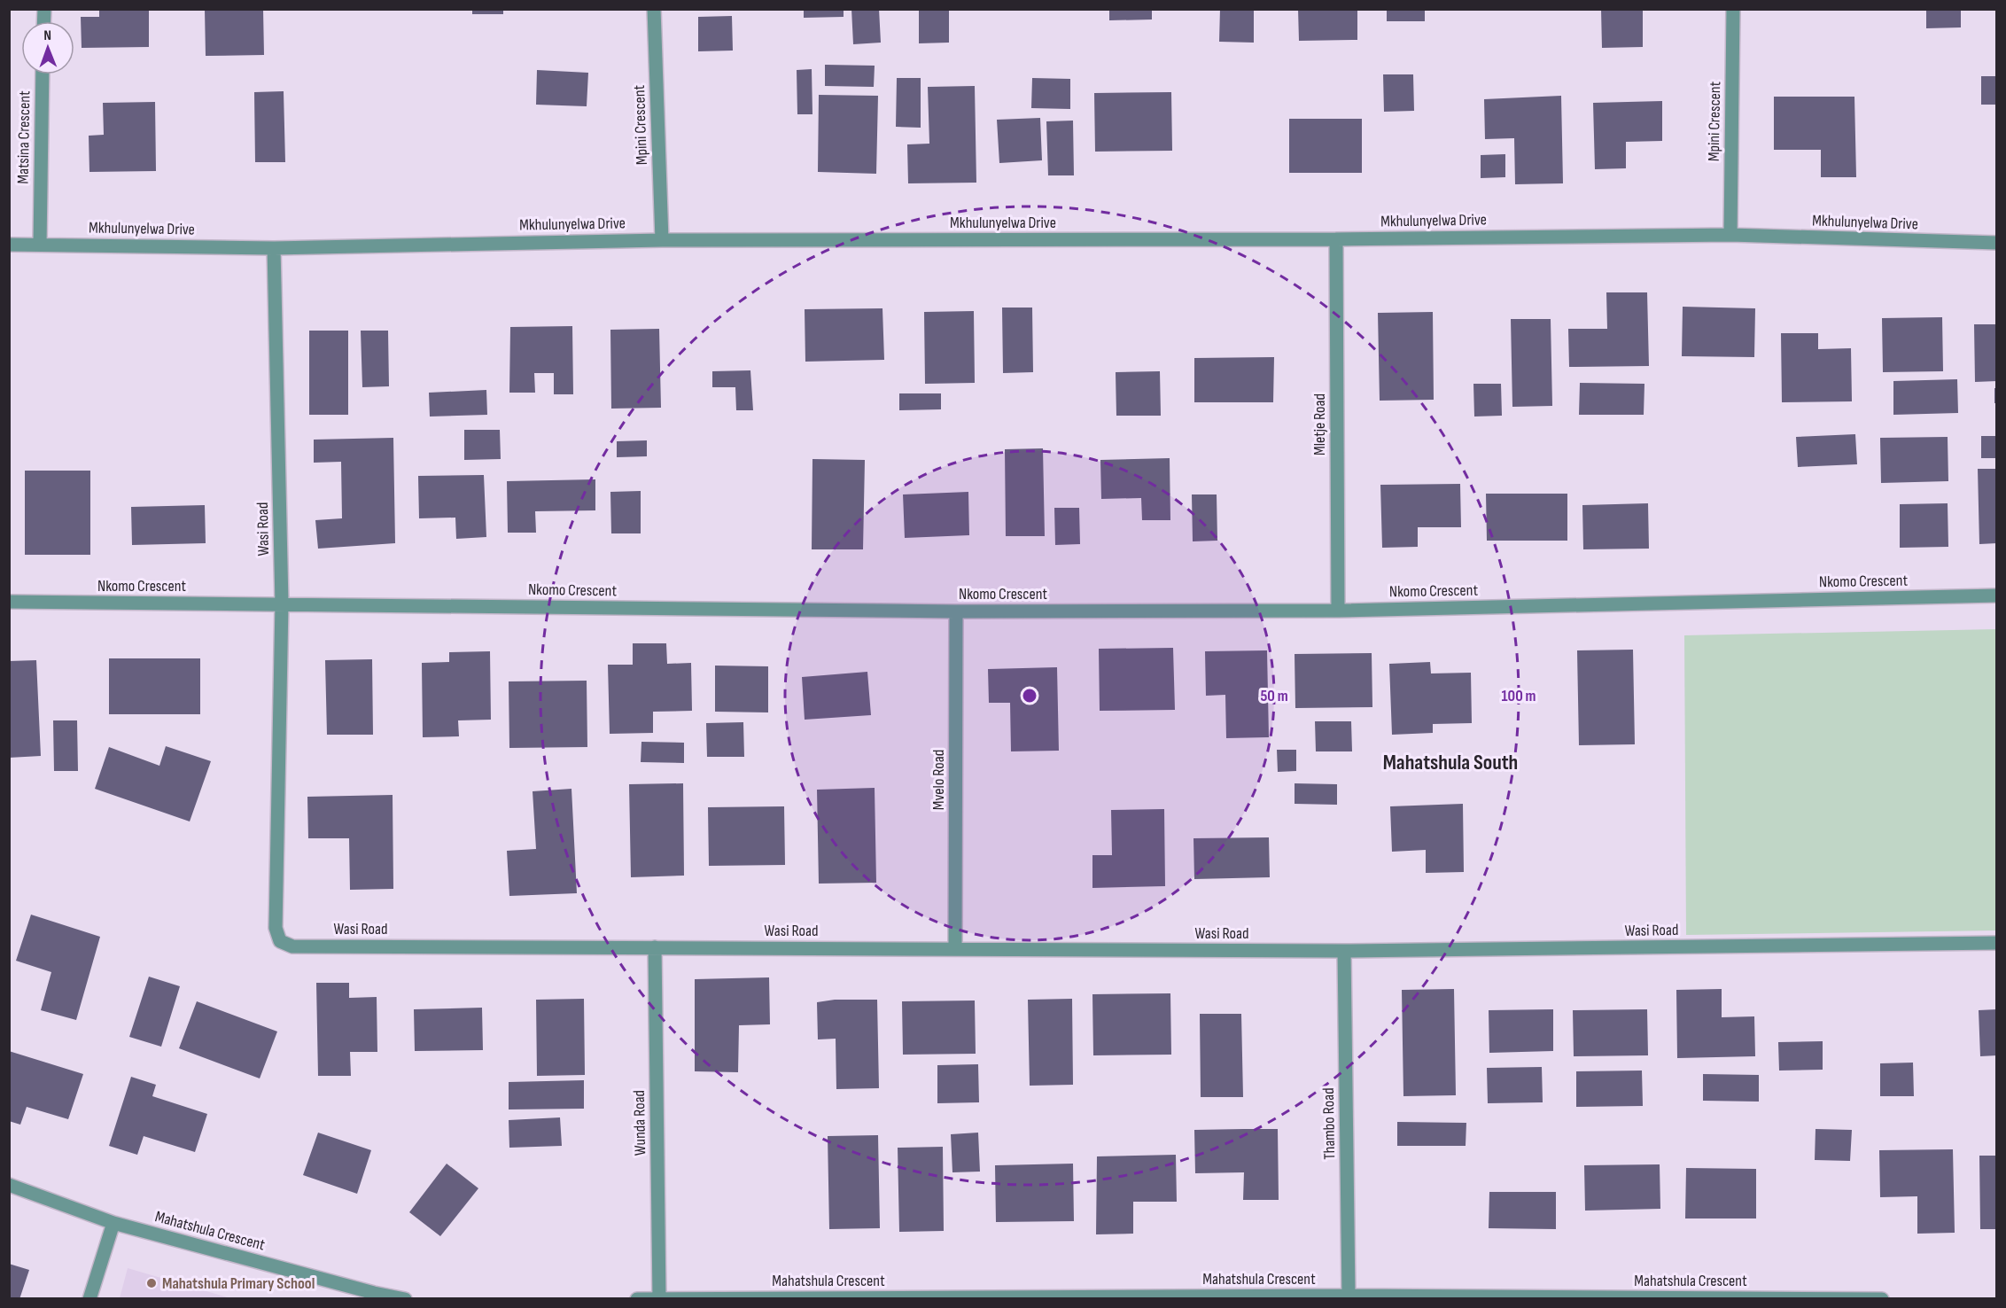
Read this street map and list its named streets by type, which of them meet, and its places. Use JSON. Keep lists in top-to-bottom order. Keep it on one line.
{"streets":{"street":["Mpini Crescent","Matsina Crescent","Mkhulunyelwa Drive","Mletje Road","Wasi Road","Nkomo Crescent","Mvelo Road","Wunda Road","Thambo Road","Mahatshula Crescent"]},"crossings":[["Mpini Crescent","Mkhulunyelwa Drive"],["Matsina Crescent","Mkhulunyelwa Drive"],["Mkhulunyelwa Drive","Mletje Road"],["Mkhulunyelwa Drive","Wasi Road"],["Mletje Road","Nkomo Crescent"],["Wasi Road","Nkomo Crescent"],["Wasi Road","Mvelo Road"],["Wasi Road","Wunda Road"],["Wasi Road","Thambo Road"],["Nkomo Crescent","Mvelo Road"],["Wunda Road","Mahatshula Crescent"],["Thambo Road","Mahatshula Crescent"]],"districts":["Mahatshula South"],"places":["Mahatshula Primary School"],"north":"top","rings":["50 m","100 m"]}
